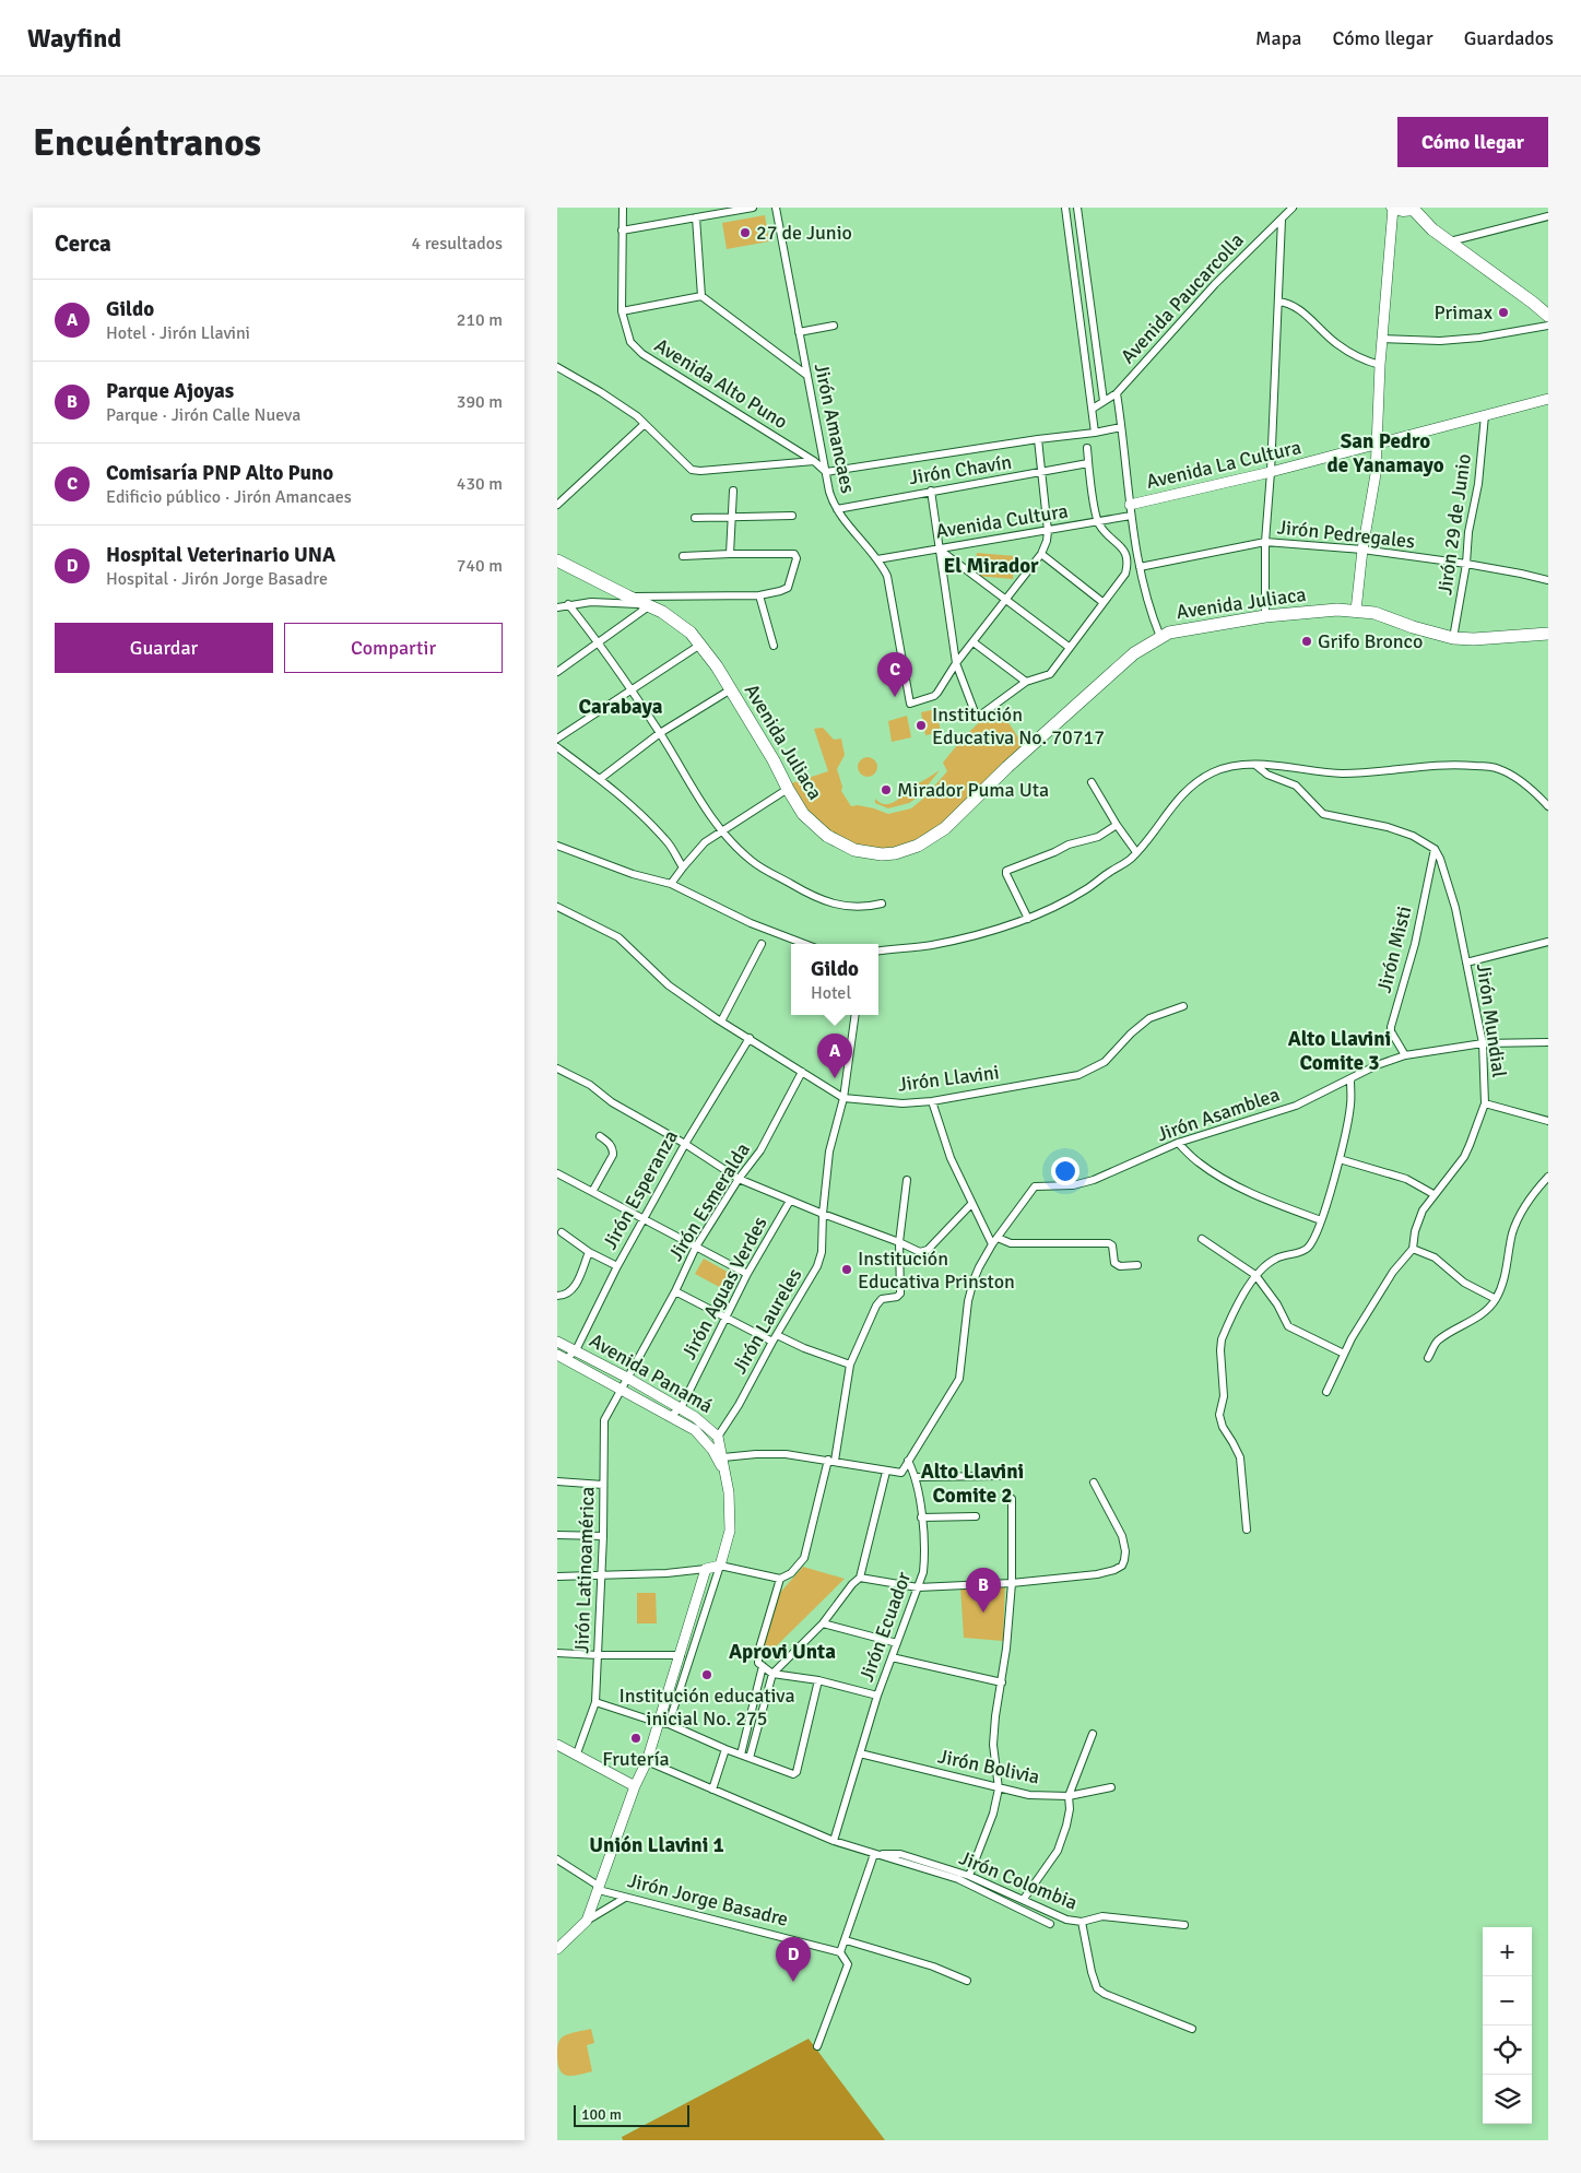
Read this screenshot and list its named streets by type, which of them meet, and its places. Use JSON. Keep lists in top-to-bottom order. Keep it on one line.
{"streets":{"highway":["Avenida Juliaca"],"street":["Avenida Paucarcolla","Avenida Alto Puno","Jirón Amancaes","Avenida La Cultura","Jirón Chavín","Avenida Cultura","Jirón 29 de Junio","Jirón Pedregales","Jirón Misti","Jirón Mundial","Jirón Llavini","Jirón Asamblea","Jirón Esperanza","Jirón Esmeralda","Jirón Aguas Verdes","Jirón Laureles","Avenida Panamá","Jirón Latinoamérica","Jirón Ecuador","Jirón Bolivia","Jirón Colombia","Jirón Jorge Basadre"]},"crossings":[["Avenida Alto Puno","Jirón Amancaes"],["Jirón Amancaes","Jirón Chavín"],["Jirón Amancaes","Avenida Cultura"],["Avenida La Cultura","Jirón 29 de Junio"],["Jirón 29 de Junio","Jirón Pedregales"],["Jirón 29 de Junio","Avenida Juliaca"],["Jirón Misti","Jirón Mundial"],["Jirón Misti","Jirón Asamblea"],["Jirón Mundial","Jirón Asamblea"],["Jirón Llavini","Jirón Esperanza"],["Jirón Llavini","Jirón Esmeralda"],["Jirón Llavini","Jirón Laureles"],["Jirón Esperanza","Avenida Panamá"],["Jirón Esmeralda","Avenida Panamá"],["Jirón Esmeralda","Jirón Latinoamérica"],["Jirón Aguas Verdes","Avenida Panamá"],["Jirón Laureles","Avenida Panamá"],["Avenida Panamá","Jirón Latinoamérica"],["Avenida Panamá","Jirón Colombia"],["Avenida Panamá","Jirón Jorge Basadre"],["Jirón Ecuador","Jirón Bolivia"],["Jirón Ecuador","Jirón Colombia"]],"districts":["San Pedro de Yanamayo","El Mirador","Carabaya","Alto Llavini Comite 3","Alto Llavini Comite 2","Aprovi Unta","Unión Llavini 1"],"places":["27 de Junio","Primax","Grifo Bronco","Institución Educativa No. 70717","Mirador Puma Uta","Institución Educativa Prinston","Institución educativa inicial No. 275","Frutería"],"scale_bar":"100 m","page":{"header":"Wayfind","nav":["Mapa","Cómo llegar","Guardados"],"buttons":["Cómo llegar",["Guardar","Compartir"]],"title":"Encuéntranos","heading":["Cerca","4 resultados"],"list":[{"mark":"A","name":"Gildo","note":"Hotel · Jirón Llavini","value":"210 m"},{"mark":"B","name":"Parque Ajoyas","note":"Parque · Jirón Calle Nueva","value":"390 m"},{"mark":"C","name":"Comisaría PNP Alto Puno","note":"Edificio público · Jirón Amancaes","value":"430 m"},{"mark":"D","name":"Hospital Veterinario UNA","note":"Hospital · Jirón Jorge Basadre","value":"740 m"}],"pins":["C","A","B","D"],"popup":["Gildo","Hotel"],"map_buttons":["+","−"],"scale":"100 m"}}
